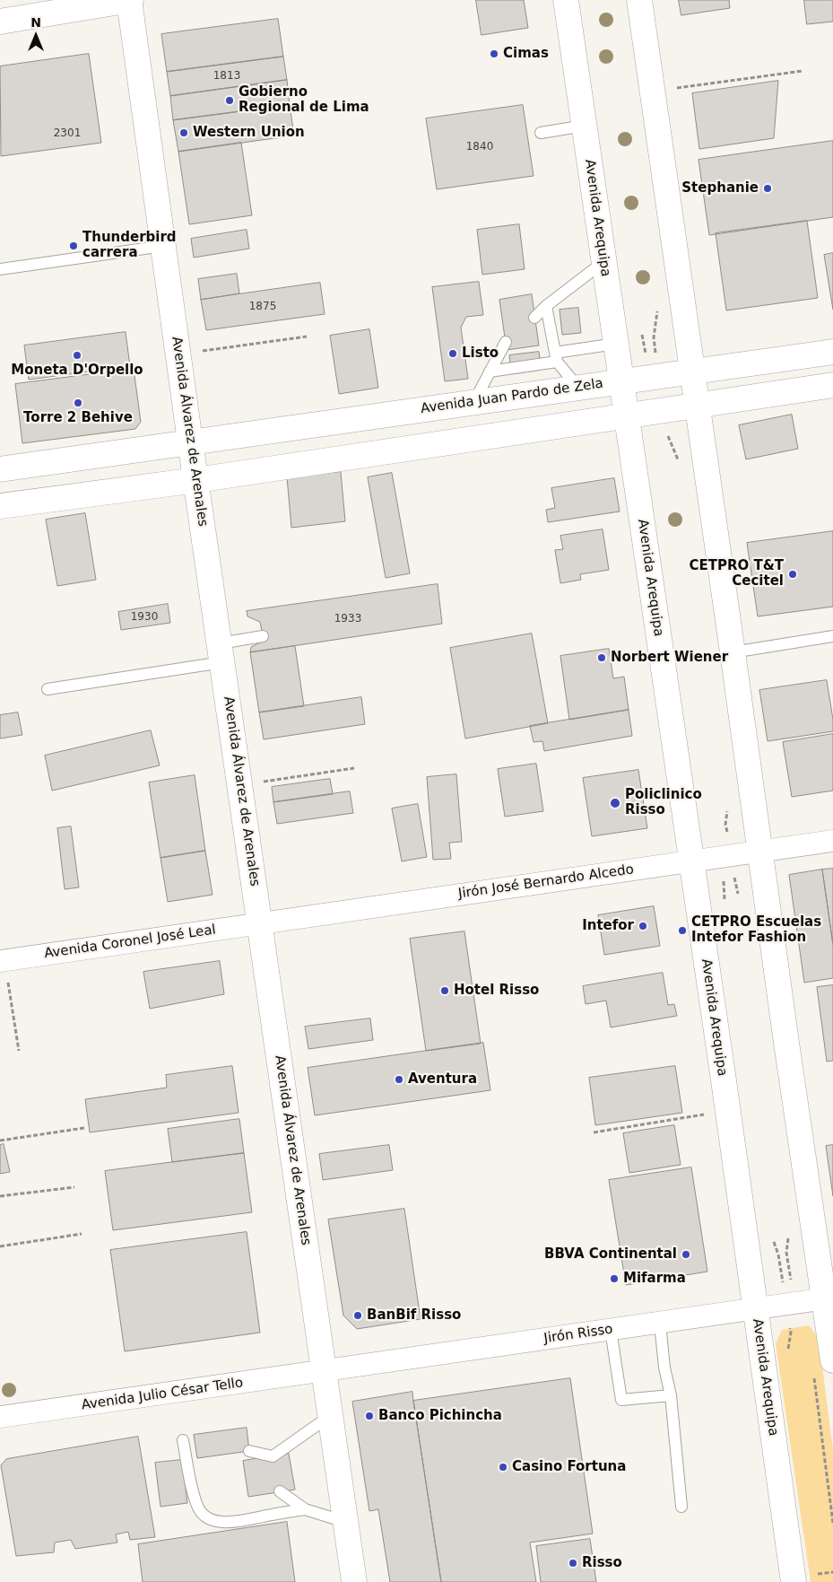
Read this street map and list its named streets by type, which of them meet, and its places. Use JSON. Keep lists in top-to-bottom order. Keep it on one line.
{"streets":{"main road":["Avenida Arequipa","Avenida Juan Pardo de Zela","Avenida Álvarez de Arenales"],"street":["Jirón José Bernardo Alcedo","Avenida Coronel José Leal","Jirón Risso","Avenida Julio César Tello"]},"crossings":[["Avenida Arequipa","Avenida Juan Pardo de Zela"],["Avenida Arequipa","Jirón José Bernardo Alcedo"],["Avenida Arequipa","Jirón Risso"],["Avenida Juan Pardo de Zela","Avenida Álvarez de Arenales"],["Avenida Álvarez de Arenales","Jirón José Bernardo Alcedo"],["Avenida Álvarez de Arenales","Avenida Coronel José Leal"],["Avenida Álvarez de Arenales","Jirón Risso"],["Avenida Álvarez de Arenales","Avenida Julio César Tello"],["Jirón José Bernardo Alcedo","Avenida Coronel José Leal"],["Jirón Risso","Avenida Julio César Tello"]],"places":["Cimas","Gobierno Regional de Lima","Western Union","Stephanie","Thunderbird carrera","Listo","Moneta D'Orpello","Torre 2 Behive","CETPRO T&T Cecitel","Norbert Wiener","Policlinico Risso","Intefor","CETPRO Escuelas Intefor Fashion","Hotel Risso","Aventura","BBVA Continental","Mifarma","BanBif Risso","Banco Pichincha","Casino Fortuna","Risso"],"house_numbers":["1813","2301","1840","1875","1930","1933"],"north":"top"}
